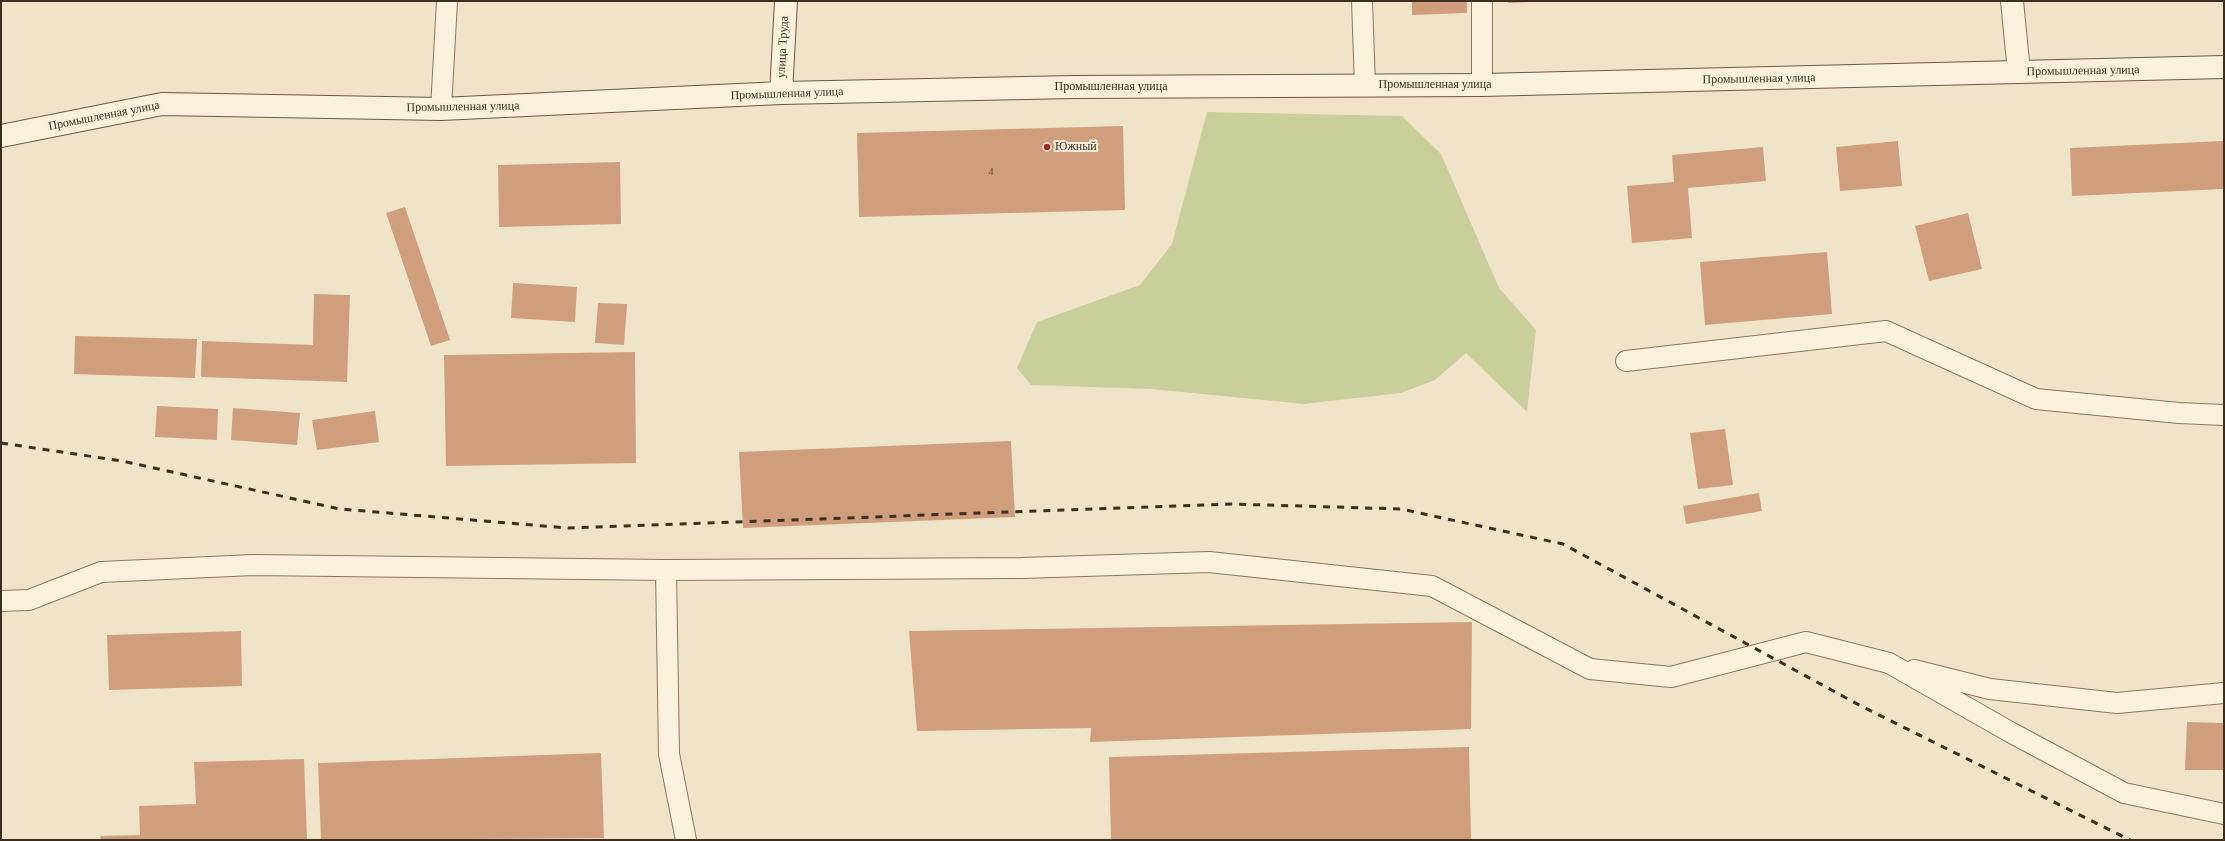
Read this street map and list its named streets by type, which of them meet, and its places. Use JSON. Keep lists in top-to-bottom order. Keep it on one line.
{"streets":{"main road":["улица Труда","Промышленная улица"]},"crossings":[["улица Труда","Промышленная улица"]],"places":["Южный"],"house_numbers":["4"]}
